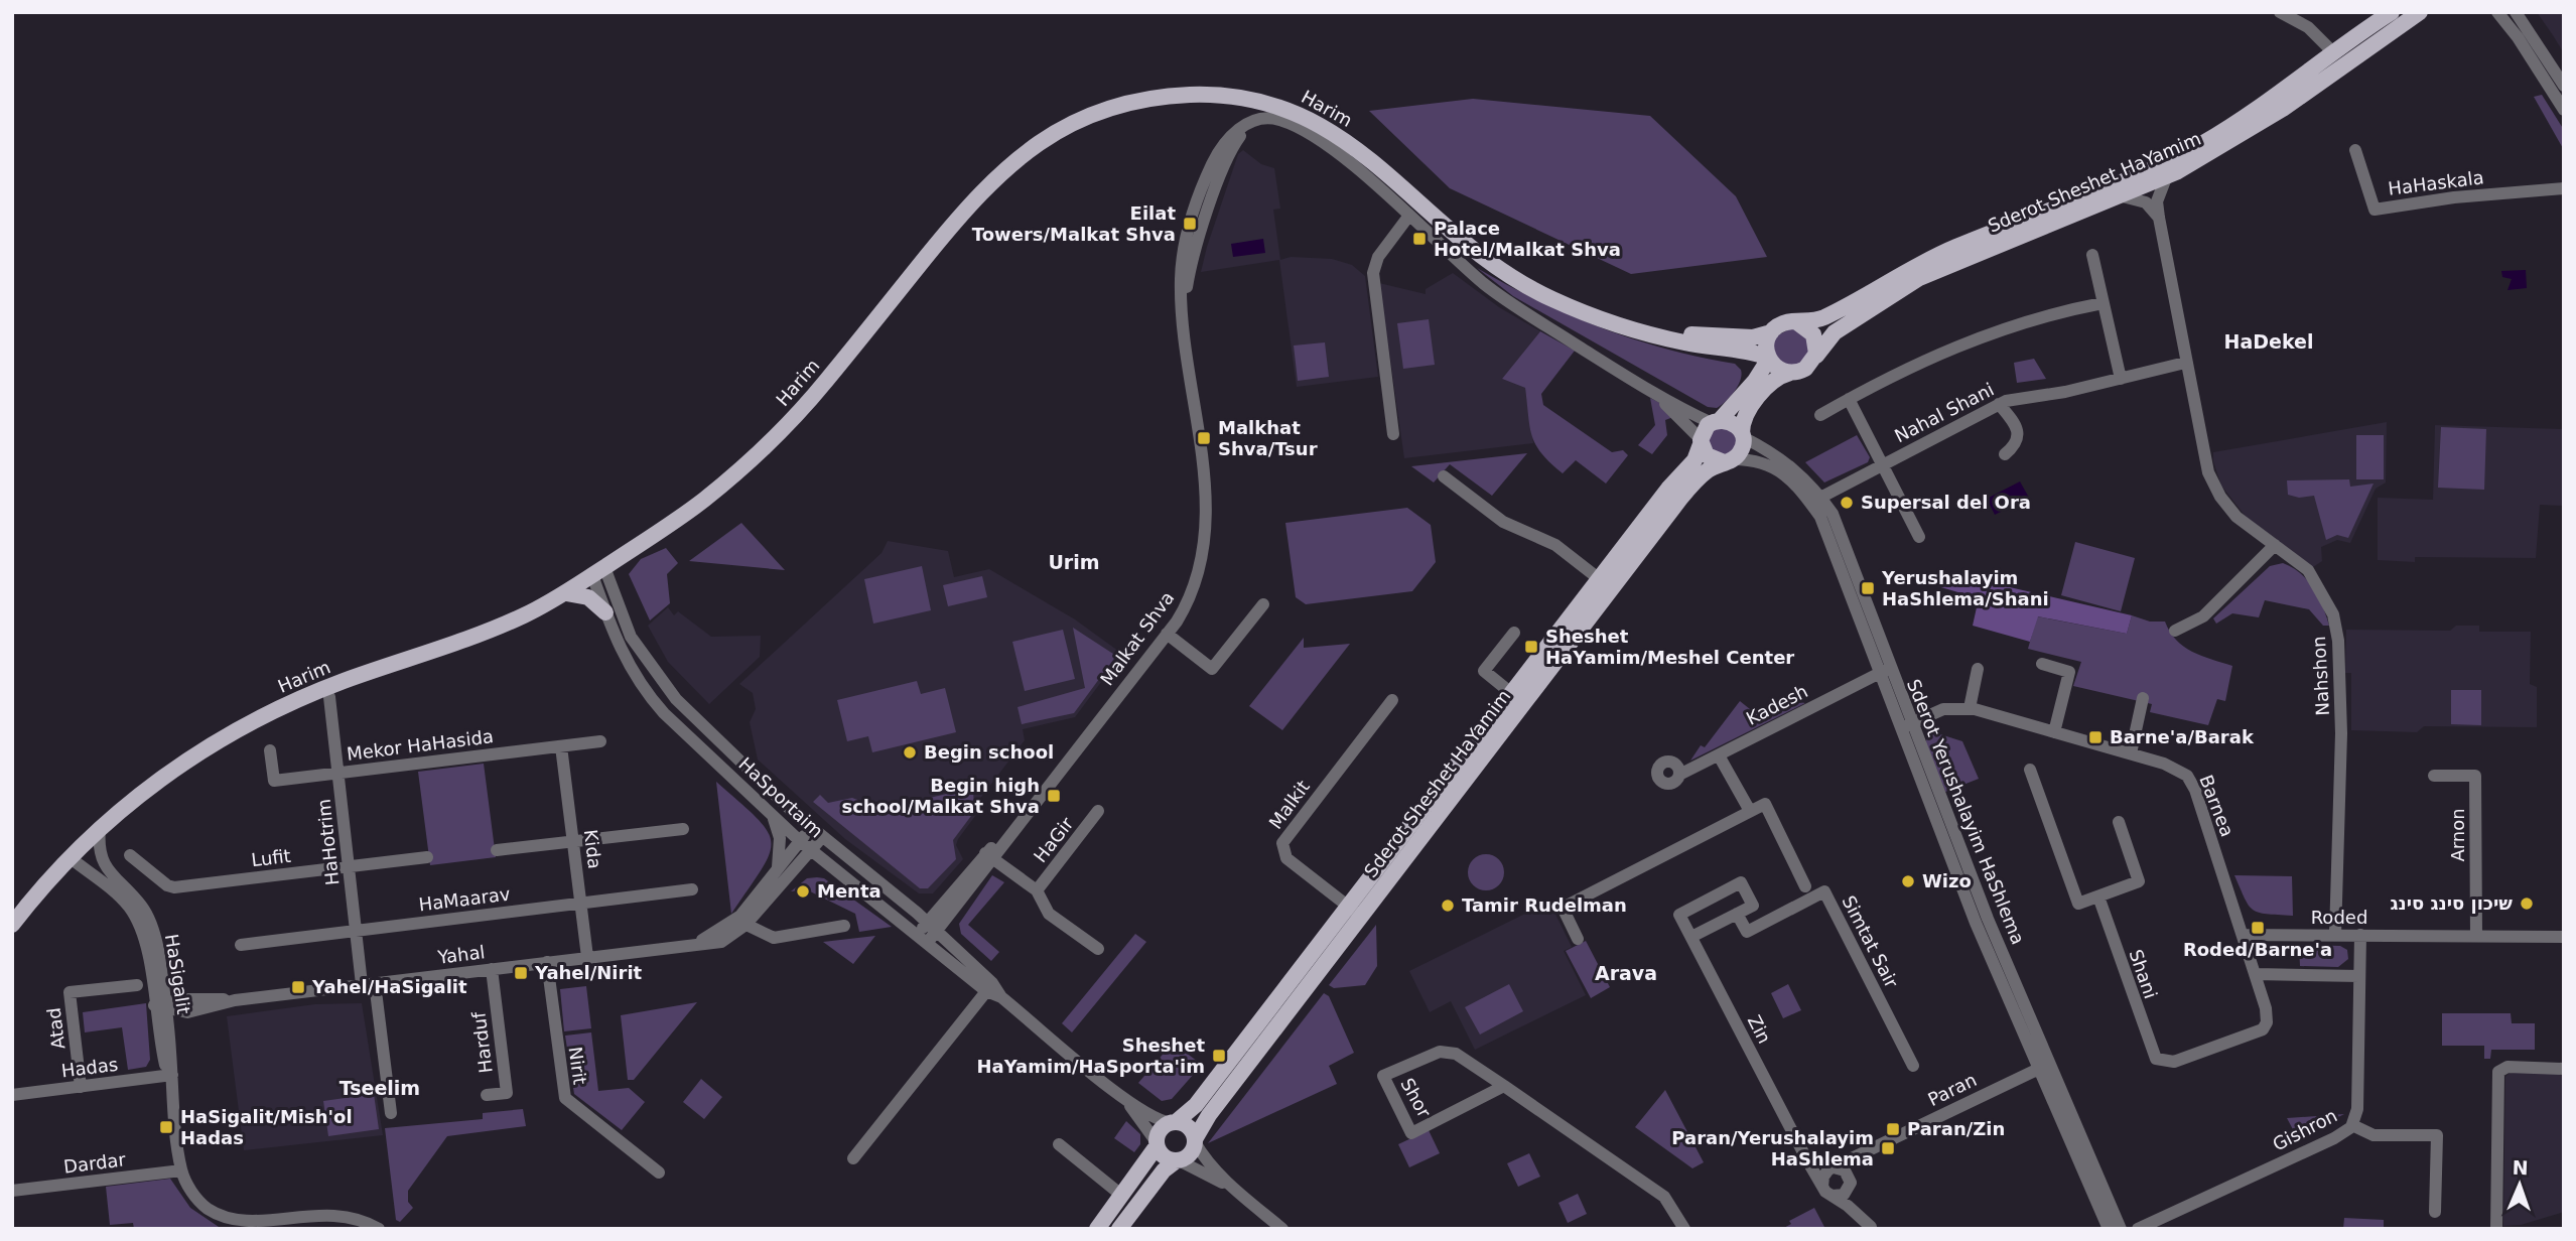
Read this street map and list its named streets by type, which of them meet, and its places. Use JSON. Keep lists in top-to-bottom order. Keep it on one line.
{"streets":{"main road":["Harim","Sderot Sheshet HaYamim"],"street":["HaHaskala","Nahal Shani","Malkat Shva","Nahshon","Kadesh","Mekor HaHasida","HaSportaim","Malkit","Barnea","Sderot Yerushalayim HaShlema","Arnon","HaGir","HaHotrim","Kida","Lufit","HaMaarav","Roded","Simtat Sair","Yahal","HaSigalit","Shani","Atad","Zin","Harduf","Nirit","Hadas","Paran","Shor","Gishron","Dardar"]},"crossings":[["Harim","Sderot Sheshet HaYamim"],["Harim","HaSportaim"],["Harim","HaSigalit"],["Sderot Sheshet HaYamim","Malkat Shva"],["Sderot Sheshet HaYamim","Nahshon"],["Sderot Sheshet HaYamim","HaSportaim"],["Sderot Sheshet HaYamim","Malkit"],["Sderot Sheshet HaYamim","Sderot Yerushalayim HaShlema"],["Nahal Shani","Nahshon"],["Nahal Shani","Sderot Yerushalayim HaShlema"],["Malkat Shva","HaSportaim"],["Malkat Shva","Sderot Yerushalayim HaShlema"],["Nahshon","Roded"],["Kadesh","Sderot Yerushalayim HaShlema"],["Mekor HaHasida","HaHotrim"],["Mekor HaHasida","Kida"],["HaSportaim","Yahal"],["Barnea","Sderot Yerushalayim HaShlema"],["Barnea","Roded"],["Barnea","Shani"],["Sderot Yerushalayim HaShlema","Paran"],["Arnon","Roded"],["HaHotrim","Lufit"],["HaHotrim","HaMaarav"],["HaHotrim","Yahal"],["Kida","HaMaarav"],["Kida","Yahal"],["Roded","Gishron"],["Simtat Sair","Zin"],["Yahal","HaSigalit"],["Yahal","Harduf"],["Yahal","Nirit"],["HaSigalit","Hadas"],["HaSigalit","Dardar"],["Atad","Hadas"],["Zin","Paran"]],"districts":["HaDekel","Urim","Arava","Tseelim"],"places":{"transit":["Eilat Towers/Malkat Shva","Palace Hotel/Malkat Shva","Malkhat Shva/Tsur","Yerushalayim HaShlema/Shani","Sheshet HaYamim/Meshel Center","Barne'a/Barak","Begin high school/Malkat Shva","Roded/Barne'a","Yahel/Nirit","Yahel/HaSigalit","Sheshet HaYamim/HaSporta'im","HaSigalit/Mish'ol Hadas","Paran/Zin","Paran/Yerushalayim HaShlema"],"other":["Supersal del Ora","Begin school","Wizo","Menta","שיכון סינג סינג","Tamir Rudelman"]},"north":"top"}
